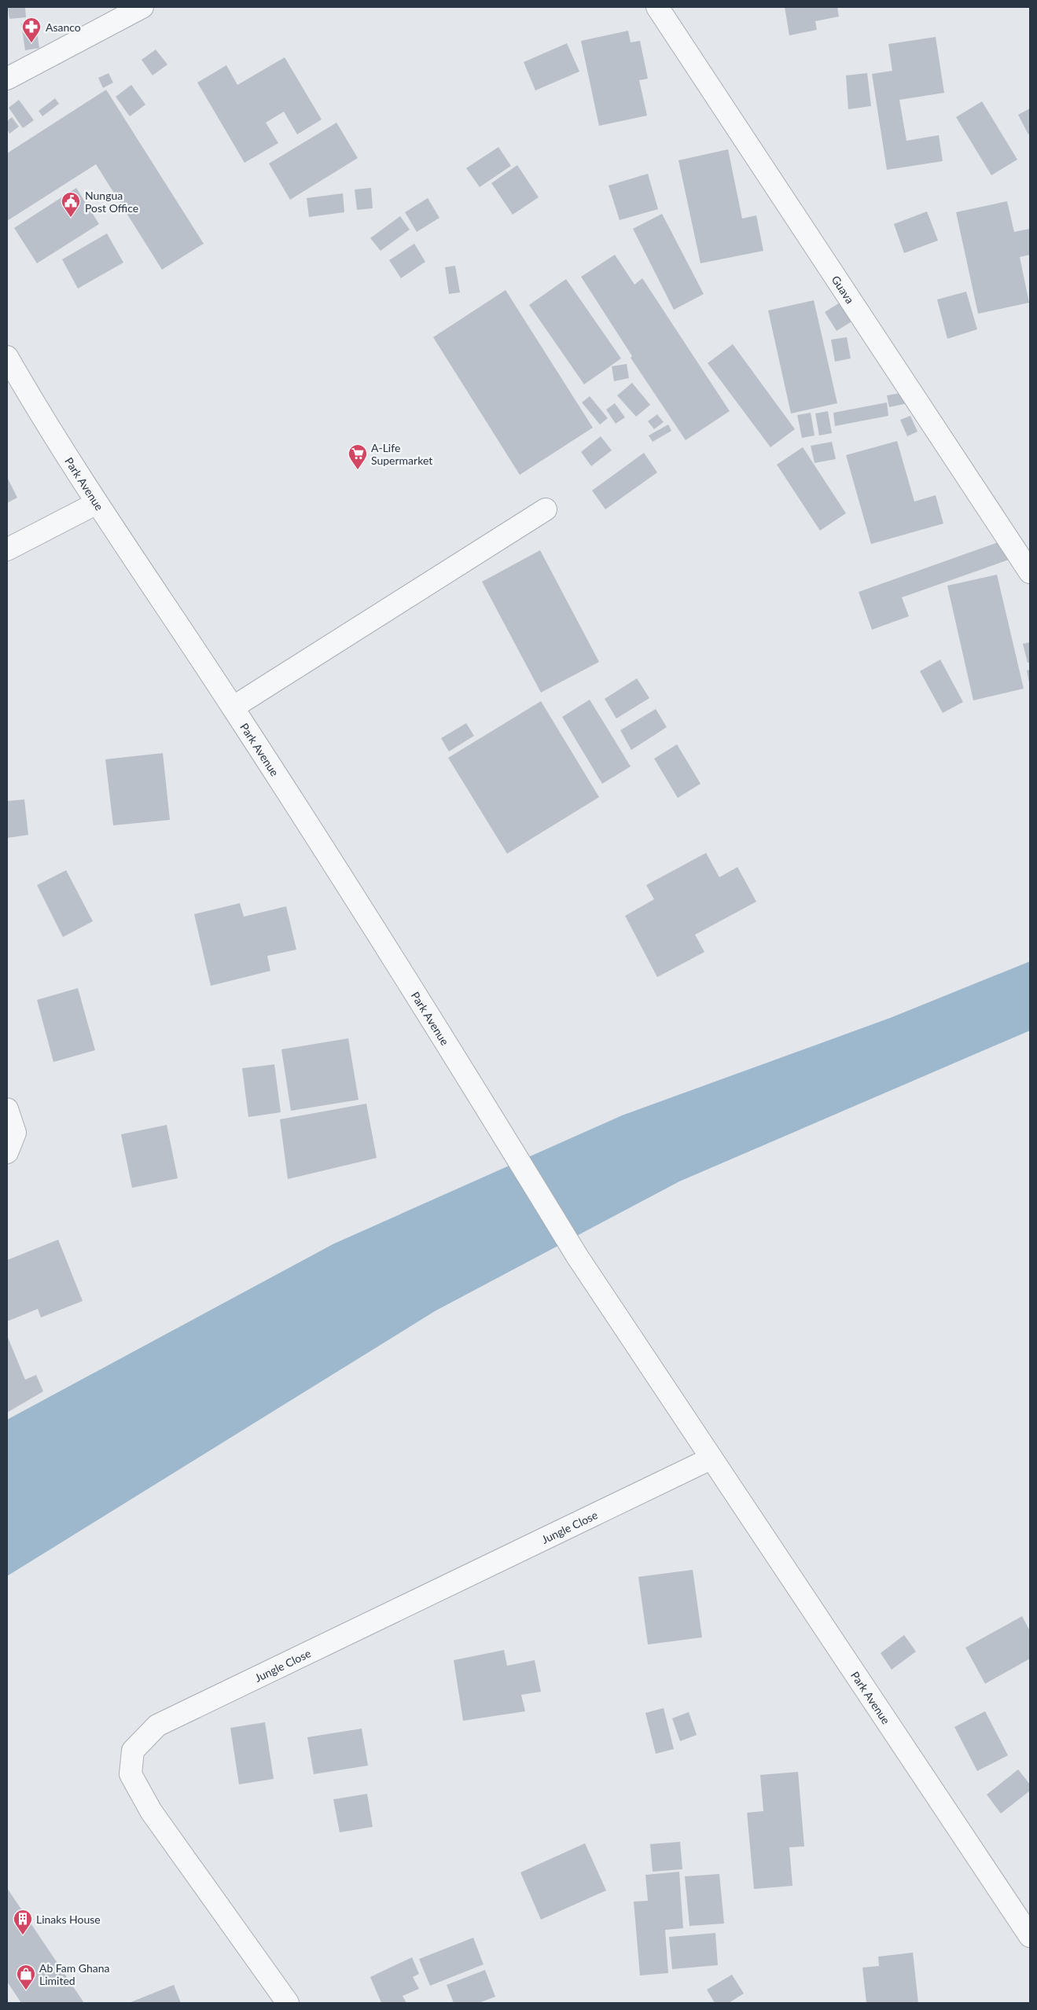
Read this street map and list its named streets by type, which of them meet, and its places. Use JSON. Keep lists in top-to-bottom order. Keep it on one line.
{"streets":{"street":["Guava","Park Avenue","Jungle Close"]},"crossings":[["Park Avenue","Jungle Close"]],"places":{"pharmacy":["Asanco"],"public building":["Nungua Post Office"],"supermarket":["A-Life Supermarket"],"building":["Linaks House"],"shop":["Ab Fam Ghana Limited"]}}
